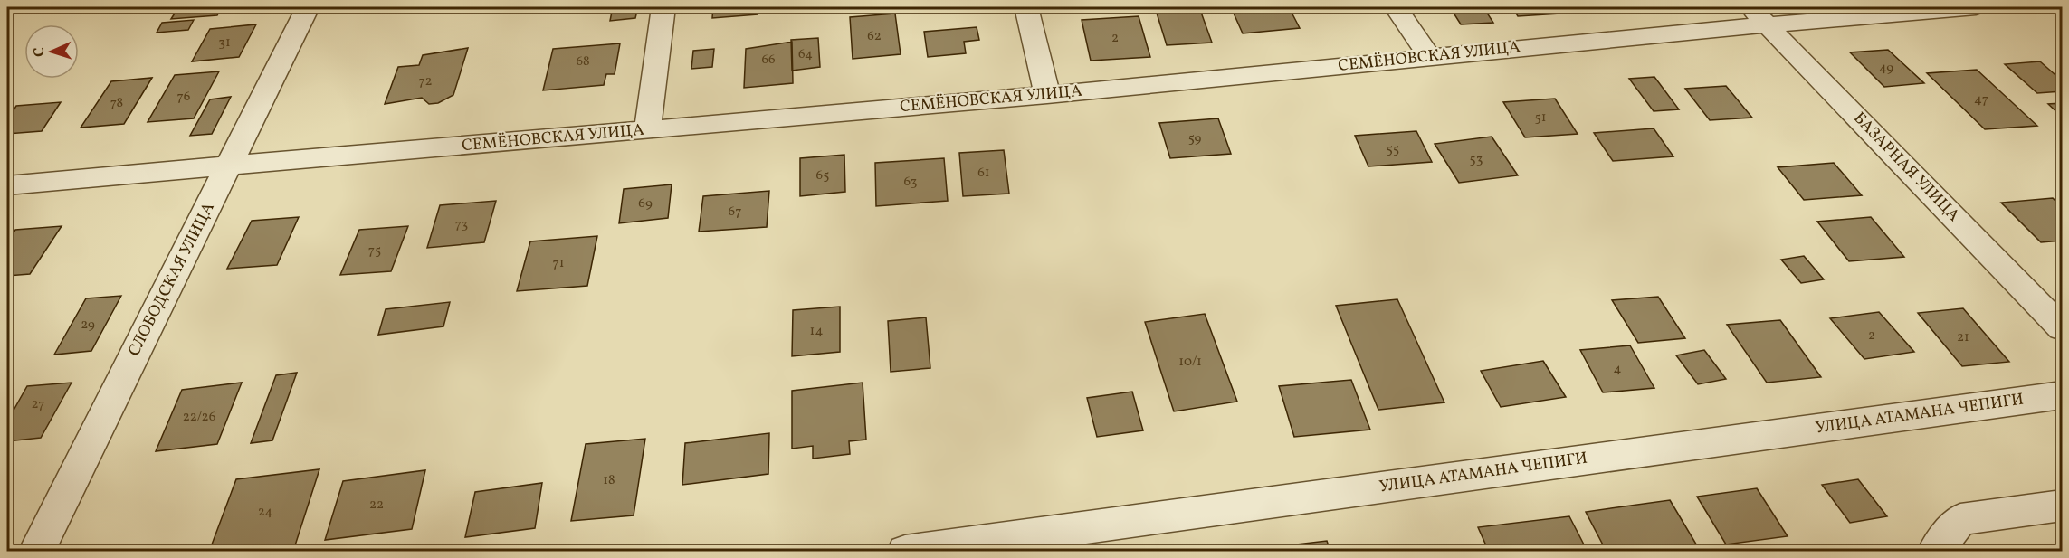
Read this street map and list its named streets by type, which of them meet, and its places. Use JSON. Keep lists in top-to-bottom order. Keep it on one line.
{"streets":{"street":["СЕМЁНОВСКАЯ УЛИЦА","БАЗАРНАЯ УЛИЦА","СЛОБОДСКАЯ УЛИЦА","УЛИЦА АТАМАНА ЧЕПИГИ"]},"crossings":[["СЕМЁНОВСКАЯ УЛИЦА","БАЗАРНАЯ УЛИЦА"],["СЕМЁНОВСКАЯ УЛИЦА","СЛОБОДСКАЯ УЛИЦА"]],"house_numbers":["62","2","31","64","66","68","49","72","76","47","78","51","59","55","53","61","65","63","69","67","73","75","71","29","14","2","21","10/1","4","27","22/26","18","22","24"],"north":"left"}
